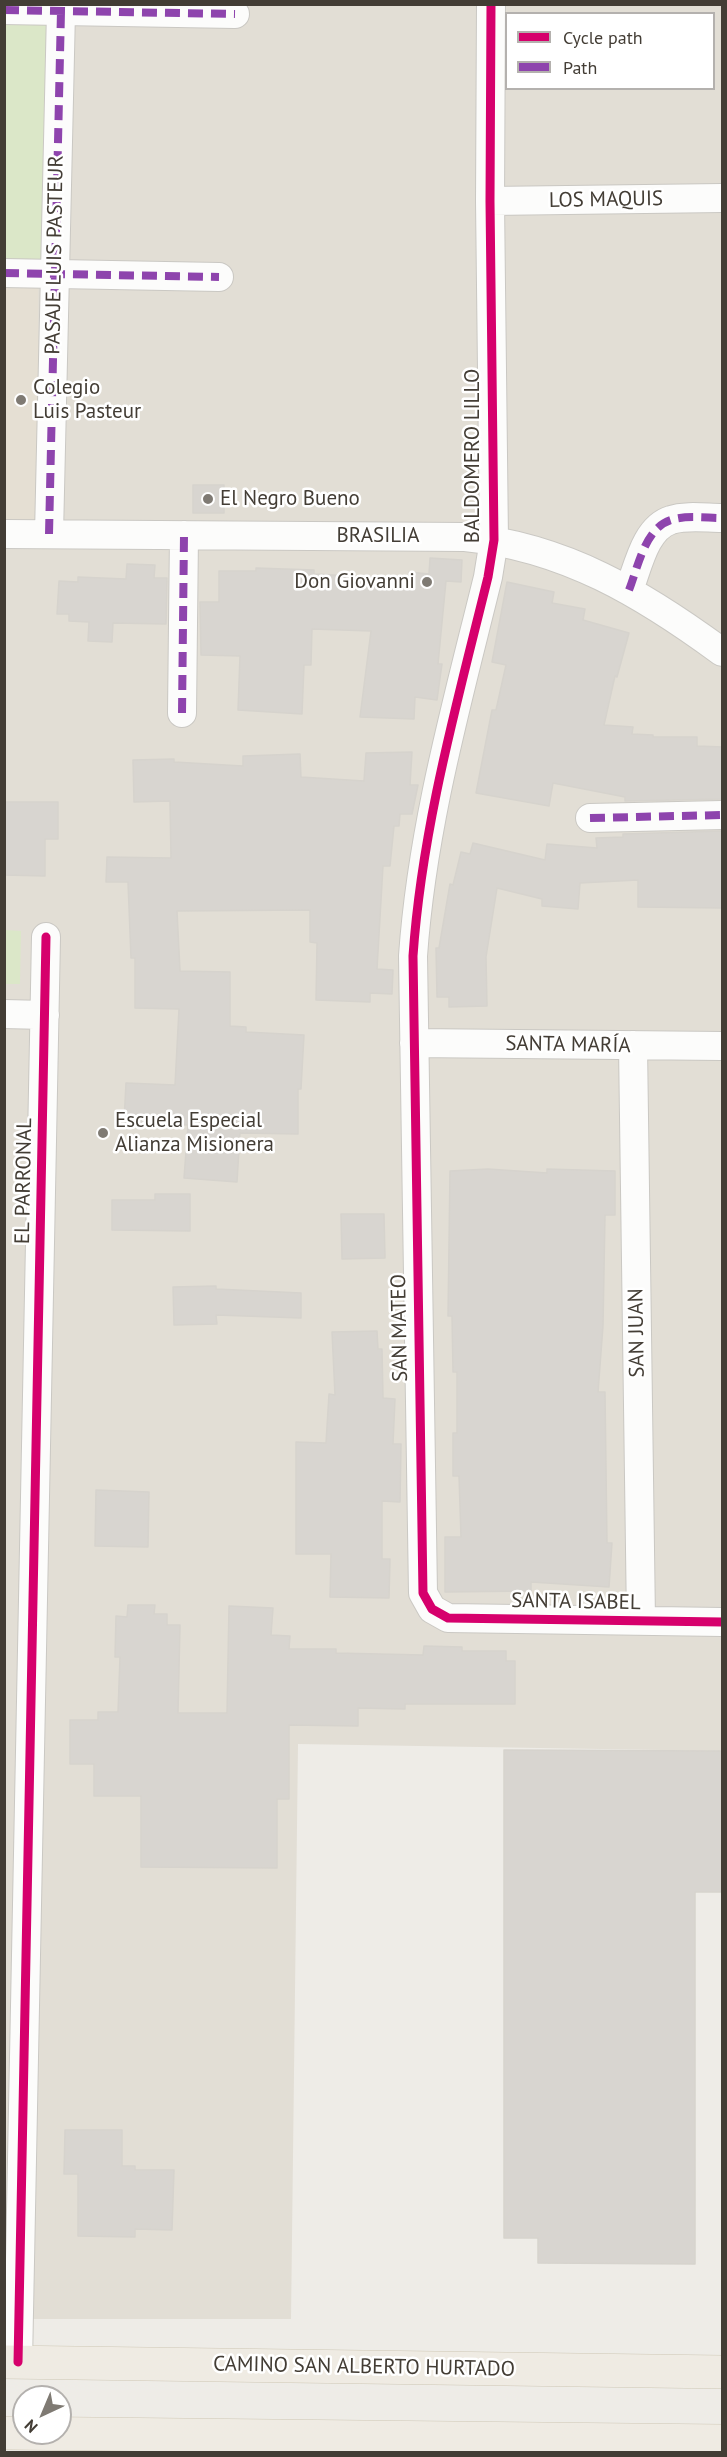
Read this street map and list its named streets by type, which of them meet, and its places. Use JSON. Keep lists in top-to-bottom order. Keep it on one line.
{"streets":{"main road":["CAMINO SAN ALBERTO HURTADO"],"street":["LOS MAQUIS","PASAJE LUIS PASTEUR","BALDOMERO LILLO","BRASILIA","SANTA MARÍA","EL PARRONAL","SAN MATEO","SAN JUAN","SANTA ISABEL"]},"crossings":[["LOS MAQUIS","BALDOMERO LILLO"],["PASAJE LUIS PASTEUR","BRASILIA"],["BALDOMERO LILLO","BRASILIA"],["BALDOMERO LILLO","SANTA MARÍA"],["BALDOMERO LILLO","SAN MATEO"],["SANTA MARÍA","SAN MATEO"],["SANTA MARÍA","SAN JUAN"],["EL PARRONAL","CAMINO SAN ALBERTO HURTADO"],["SAN MATEO","SANTA ISABEL"],["SAN JUAN","SANTA ISABEL"]],"places":["Colegio Luis Pasteur","El Negro Bueno","Don Giovanni","Escuela Especial Alianza Misionera"],"legend":["Cycle path","Path"],"north":"bottom left"}
